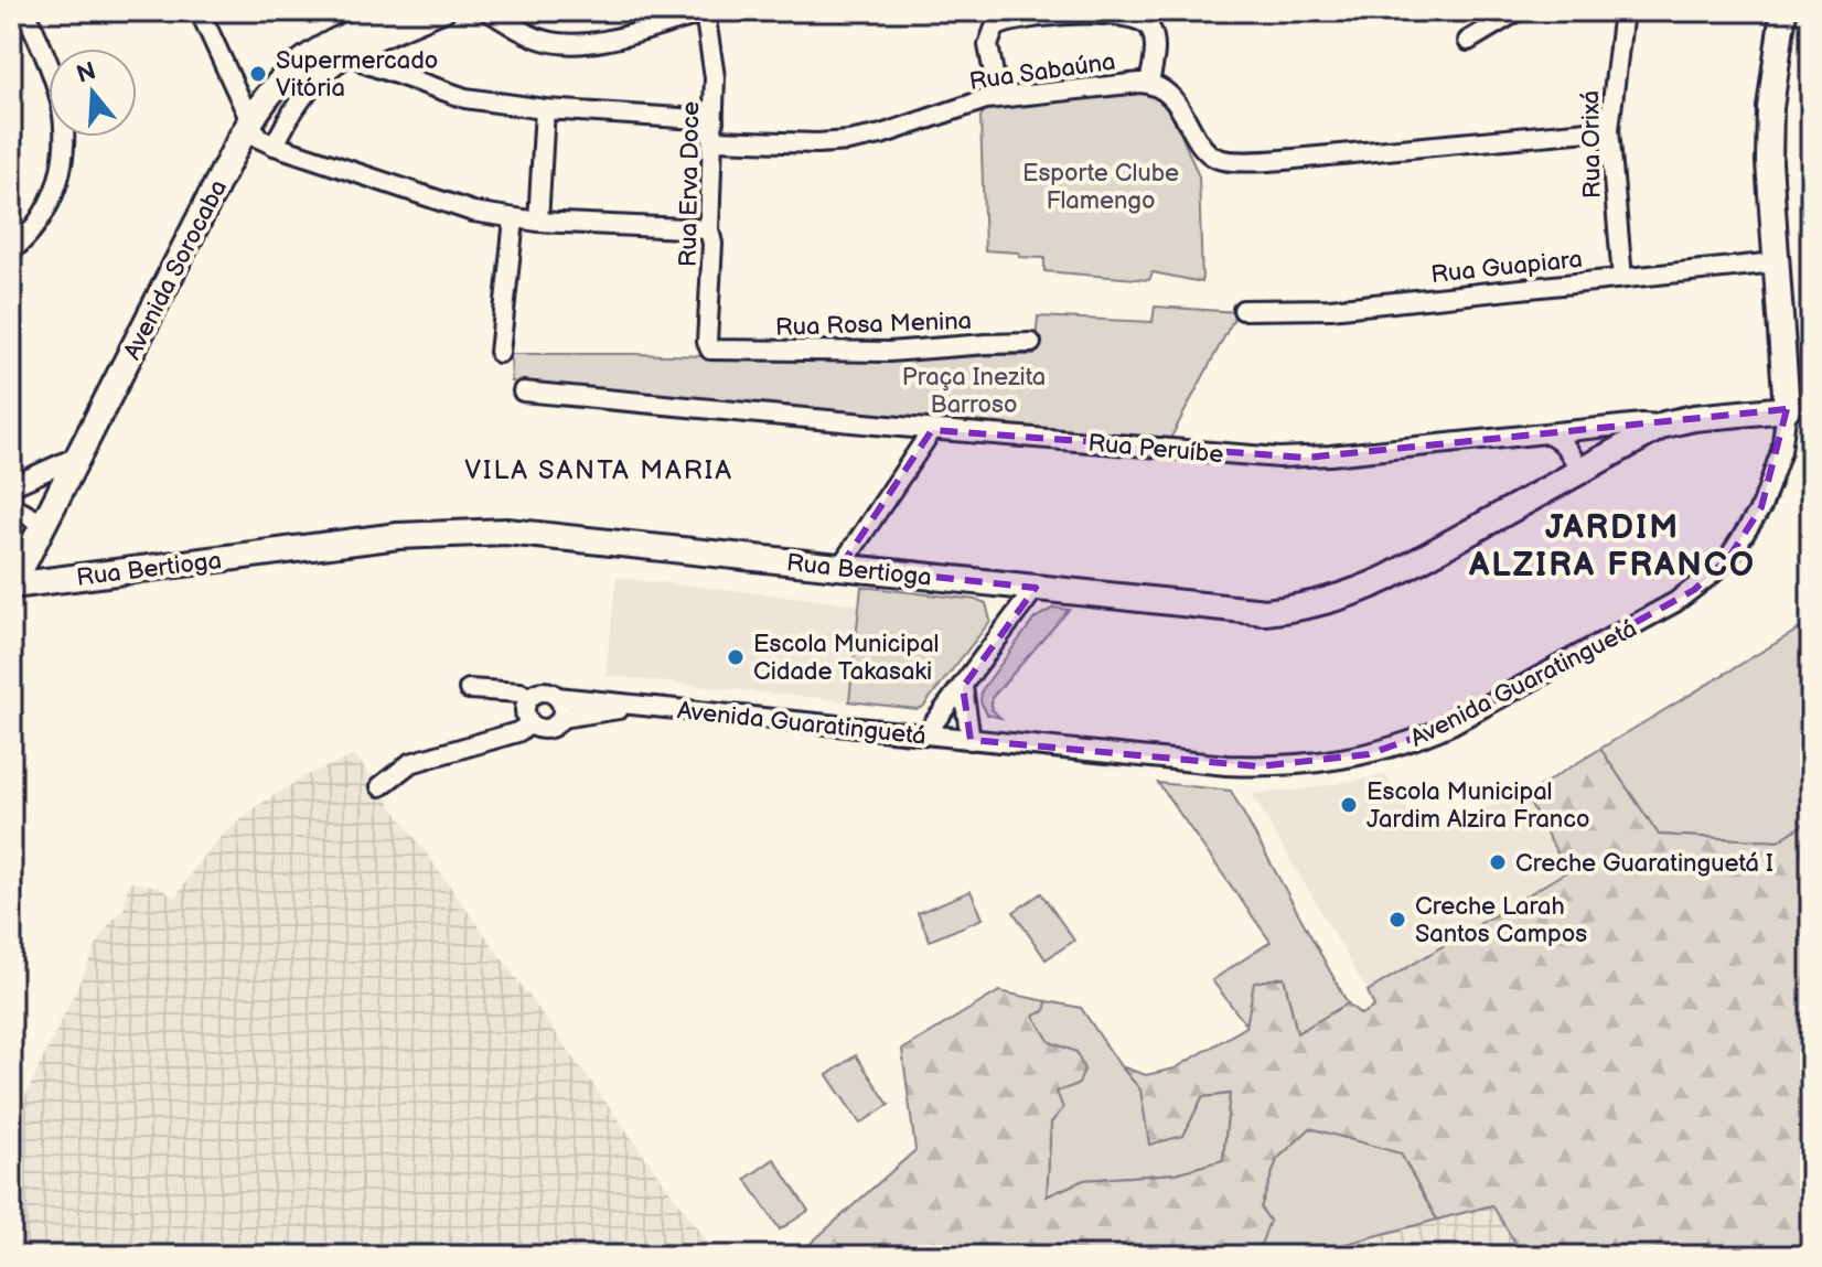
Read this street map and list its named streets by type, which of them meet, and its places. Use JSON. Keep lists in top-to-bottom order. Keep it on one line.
{"streets":{"street":["Rua Sabaúna","Rua Orixá","Rua Erva Doce","Rua Guapiara","Avenida Sorocaba","Rua Rosa Menina","Rua Peruíbe","Rua Bertioga","Avenida Guaratinguetá"]},"crossings":[["Rua Sabaúna","Rua Orixá"],["Rua Sabaúna","Rua Erva Doce"],["Rua Orixá","Rua Guapiara"],["Rua Erva Doce","Rua Rosa Menina"],["Rua Guapiara","Avenida Guaratinguetá"],["Avenida Sorocaba","Rua Bertioga"],["Rua Peruíbe","Rua Bertioga"],["Rua Peruíbe","Avenida Guaratinguetá"]],"districts":["VILA SANTA MARIA","JARDIM ALZIRA FRANCO"],"parks":["Esporte Clube Flamengo","Praça Inezita Barroso"],"places":["Supermercado Vitória","Escola Municipal Cidade Takasaki","Escola Municipal Jardim Alzira Franco","Creche Guaratinguetá I","Creche Larah Santos Campos"],"north":"top"}
